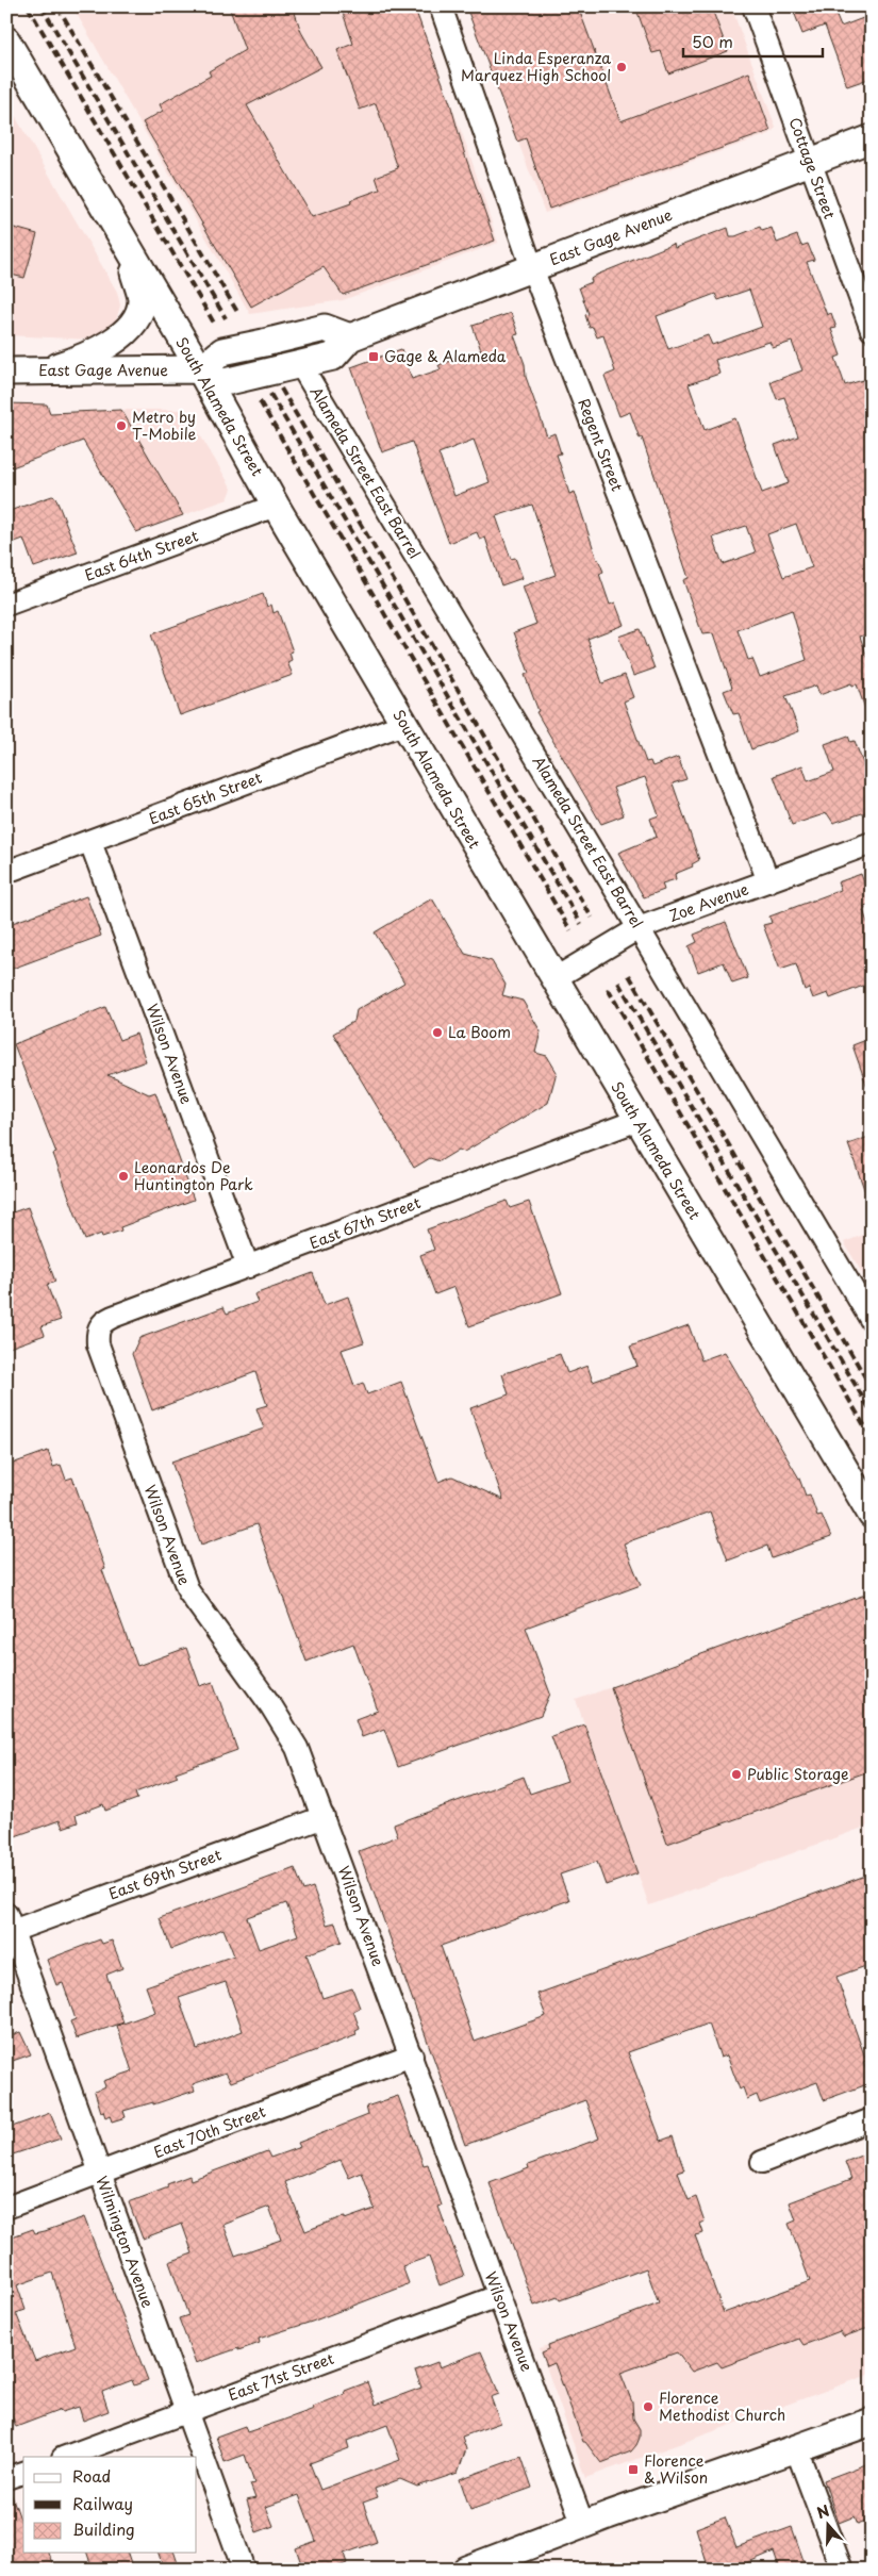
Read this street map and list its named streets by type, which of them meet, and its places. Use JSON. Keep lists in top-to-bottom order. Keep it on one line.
{"streets":{"main road":["East Gage Avenue","South Alameda Street"],"street":["Cottage Street","Regent Street","Alameda Street East Barrel","East 64th Street","East 65th Street","Zoe Avenue","Wilson Avenue","East 67th Street","East 69th Street","East 70th Street","Wilmington Avenue","East 71st Street"]},"crossings":[["Cottage Street","East Gage Avenue"],["East Gage Avenue","South Alameda Street"],["East Gage Avenue","Regent Street"],["East Gage Avenue","Alameda Street East Barrel"],["South Alameda Street","East 64th Street"],["South Alameda Street","East 65th Street"],["South Alameda Street","Zoe Avenue"],["South Alameda Street","East 67th Street"],["Regent Street","Zoe Avenue"],["Alameda Street East Barrel","Zoe Avenue"],["East 65th Street","Wilson Avenue"],["Wilson Avenue","East 67th Street"],["Wilson Avenue","East 69th Street"],["Wilson Avenue","East 70th Street"],["Wilson Avenue","East 71st Street"],["East 69th Street","Wilmington Avenue"],["East 70th Street","Wilmington Avenue"],["Wilmington Avenue","East 71st Street"]],"places":{"other":["Linda Esperanza Marquez High School","Metro by T-Mobile","La Boom","Leonardos De Huntington Park","Public Storage","Florence Methodist Church"],"transit":["Gage & Alameda","Florence & Wilson"]},"legend":["Road","Railway","Building"],"scale_bar":"50 m","north":"top"}
